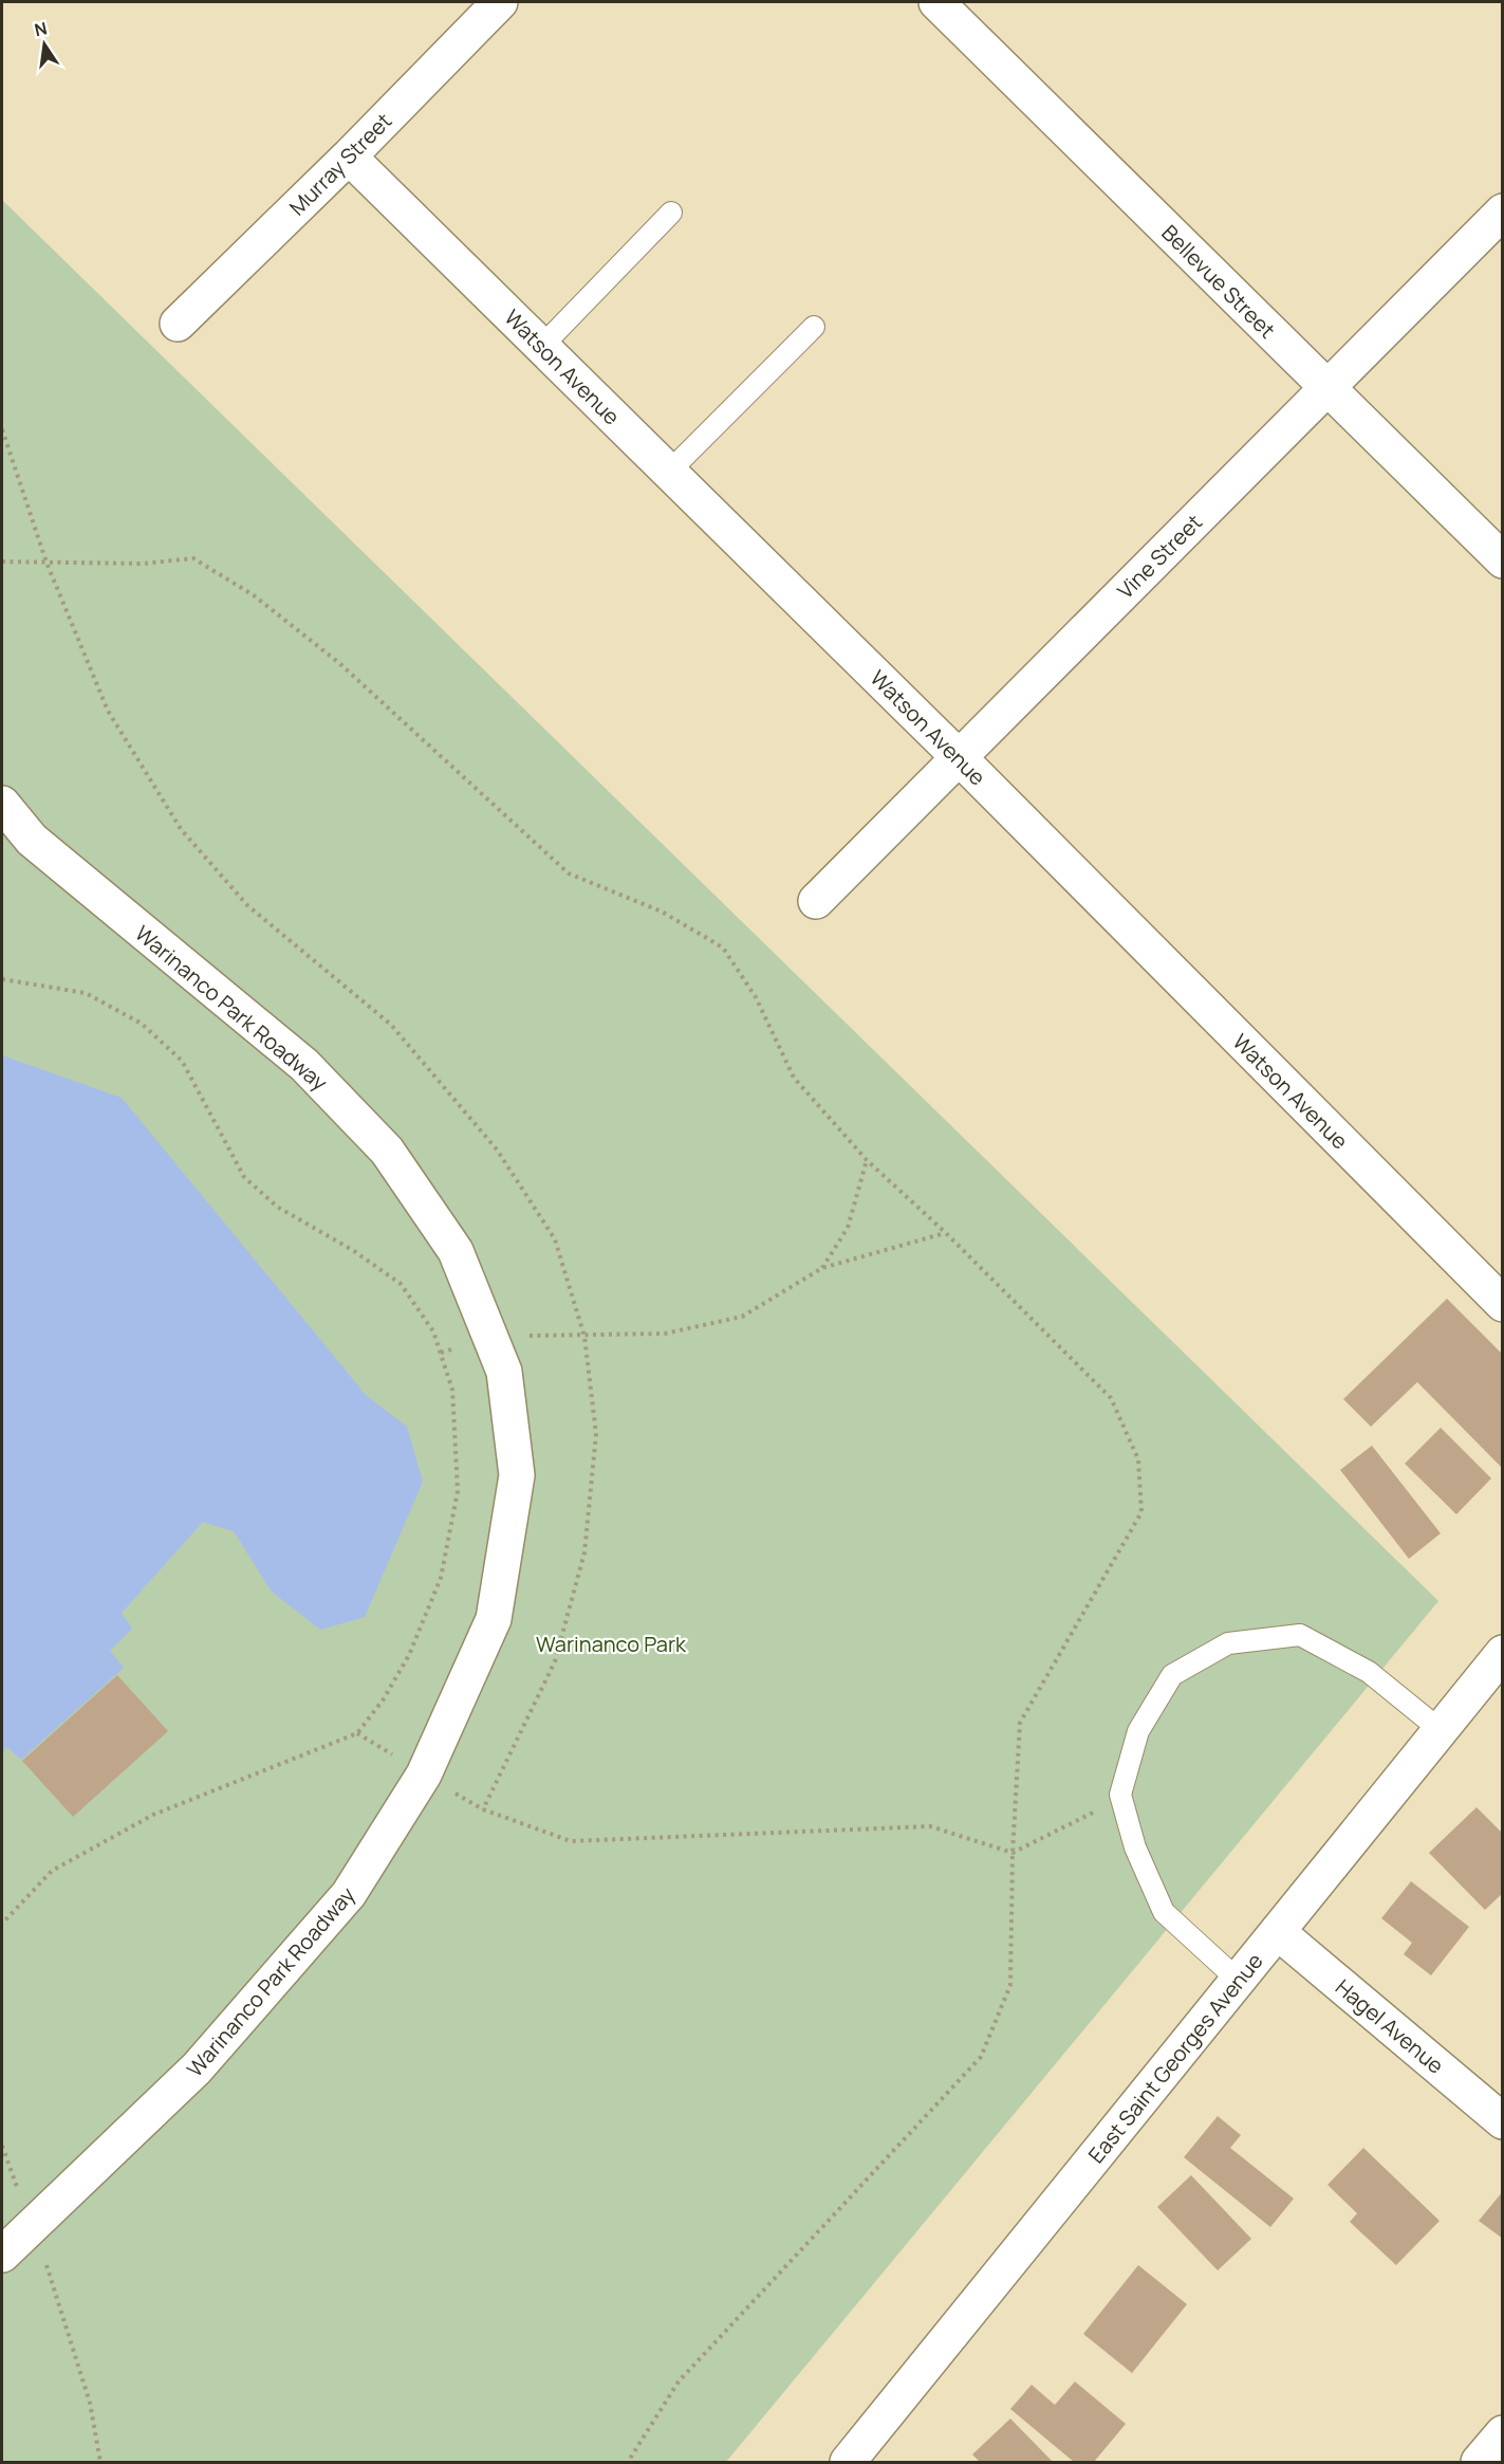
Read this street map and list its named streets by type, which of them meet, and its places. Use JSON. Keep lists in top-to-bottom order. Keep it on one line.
{"streets":{"street":["Murray Street","Bellevue Street","Watson Avenue","Vine Street","Warinanco Park Roadway","Hagel Avenue","East Saint Georges Avenue"]},"crossings":[["Murray Street","Watson Avenue"],["Bellevue Street","Vine Street"],["Watson Avenue","Vine Street"],["Hagel Avenue","East Saint Georges Avenue"]],"parks":["Warinanco Park"],"north":"top"}
